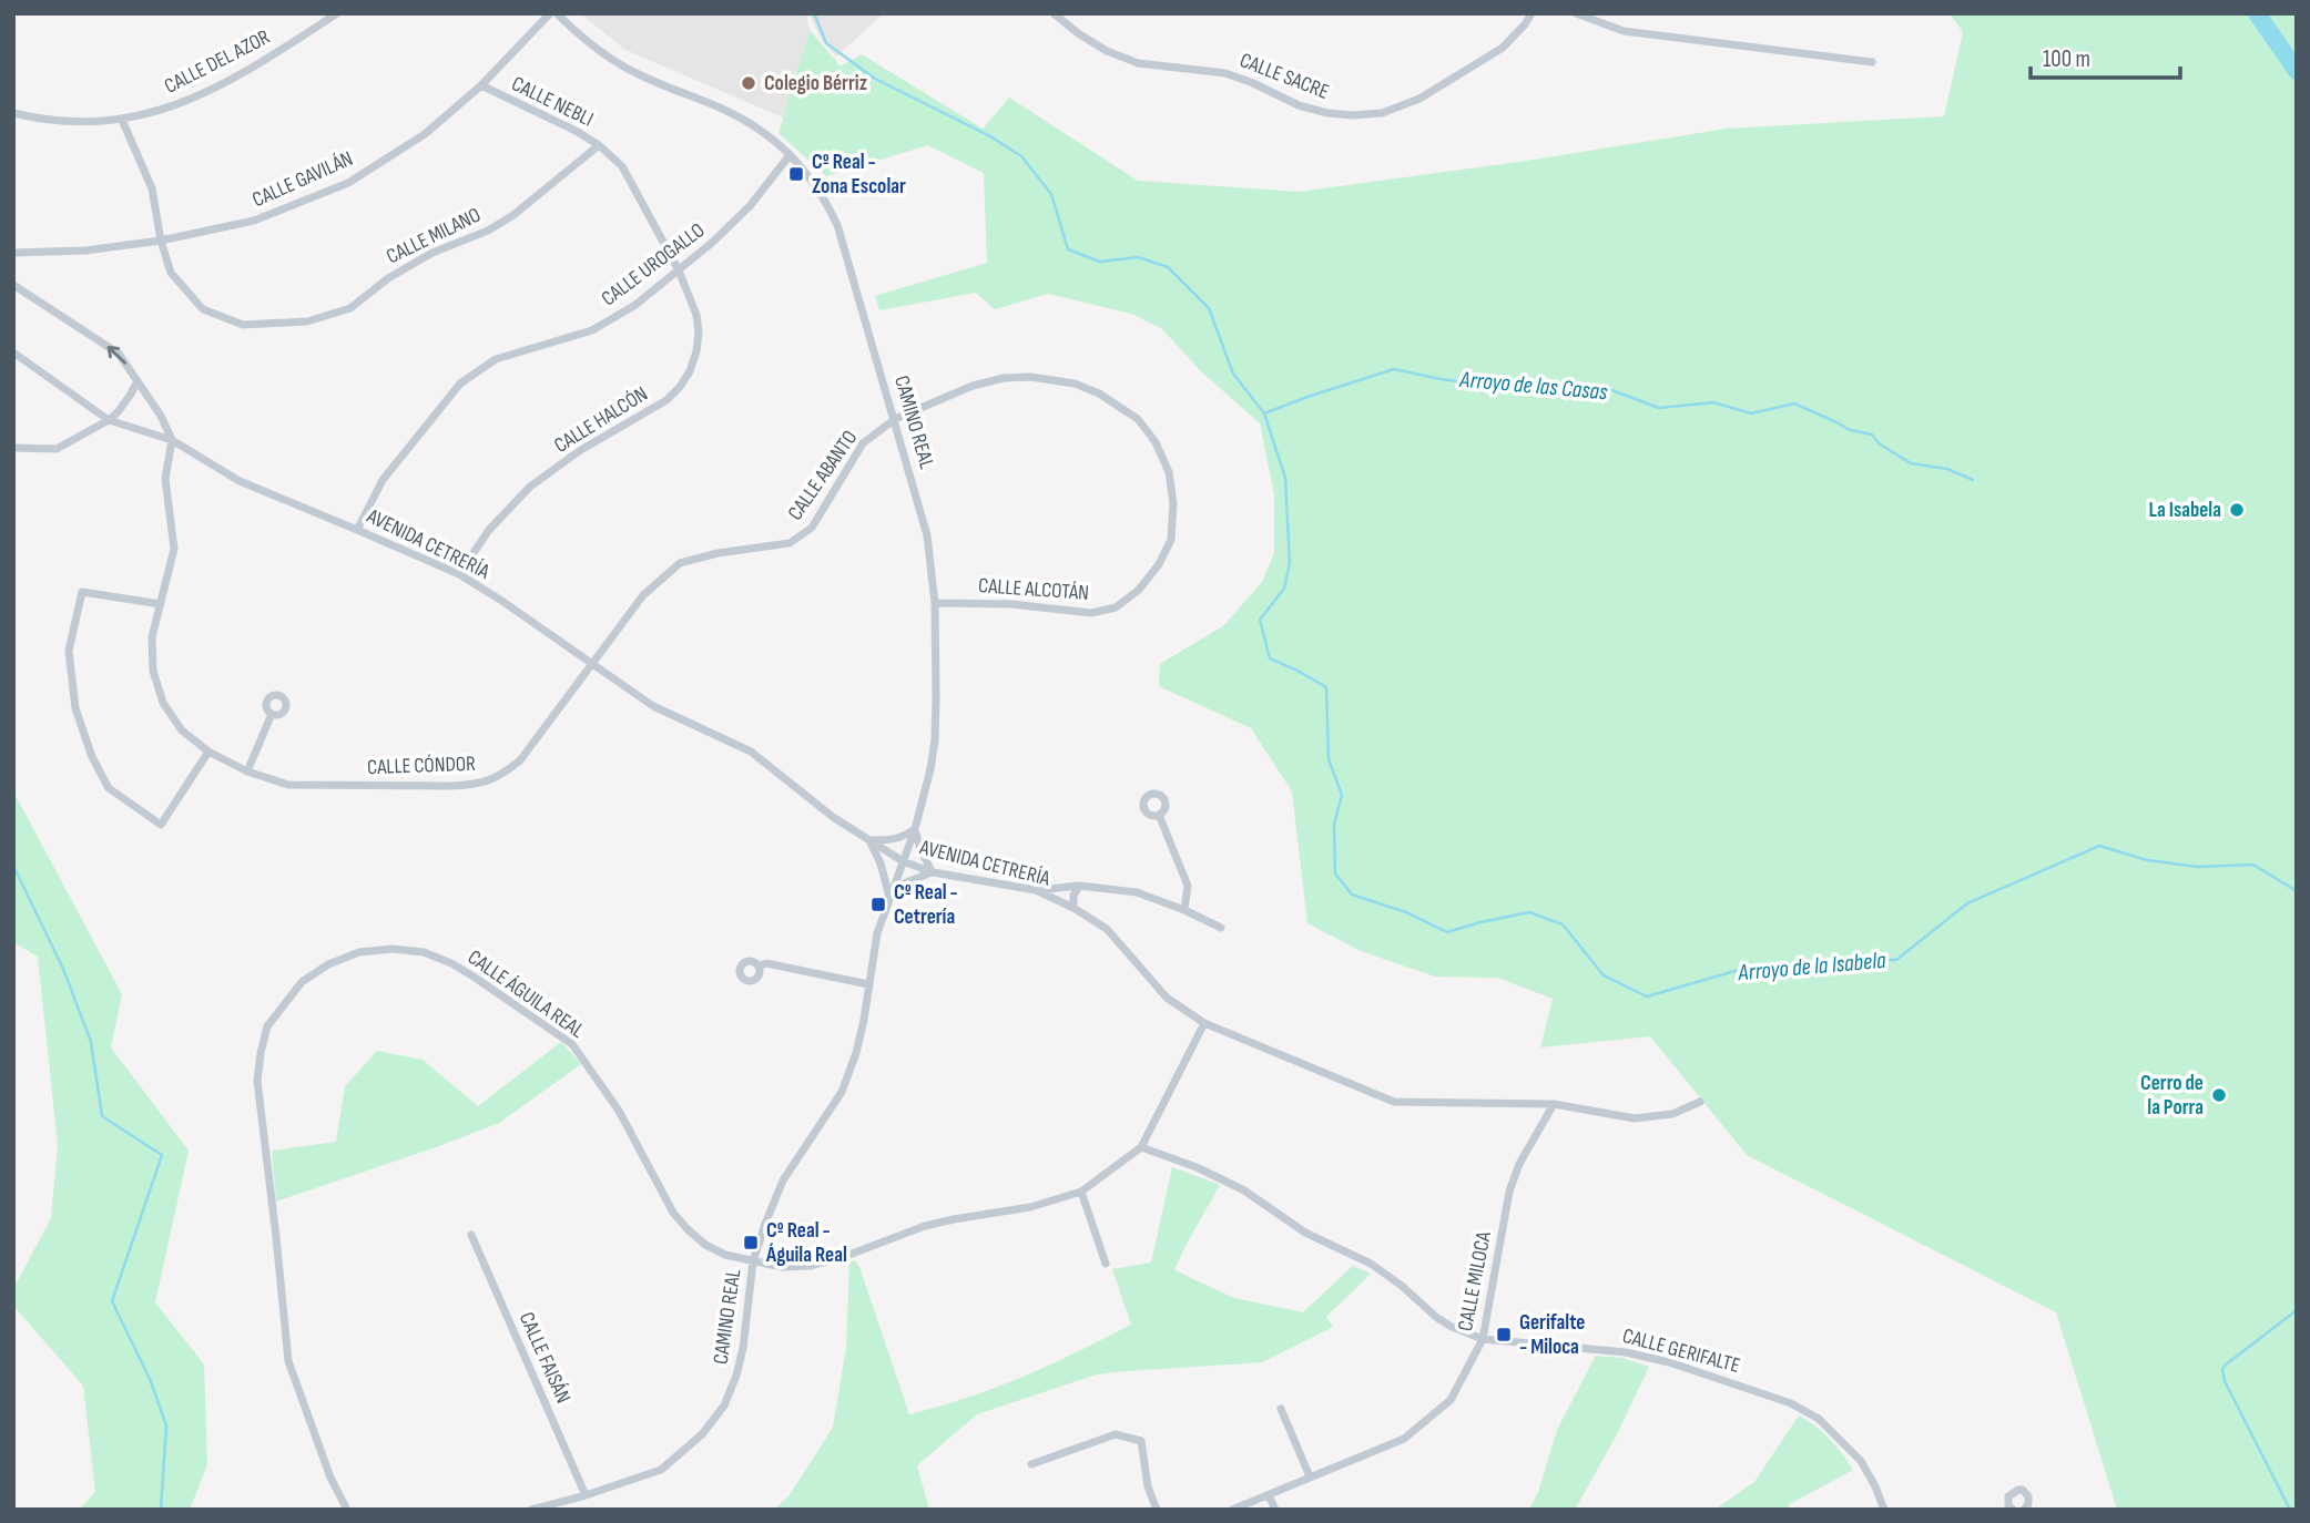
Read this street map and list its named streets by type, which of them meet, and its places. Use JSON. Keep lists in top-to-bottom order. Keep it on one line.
{"streets":{"street":["CALLE DEL AZOR","CALLE SACRE","CALLE NEBLI","CALLE GAVILÁN","CALLE MILANO","CALLE UROGALLO","CALLE HALCÓN","CAMINO REAL","CALLE ABANTO","AVENIDA CETRERÍA","CALLE ALCOTÁN","CALLE CÓNDOR","CALLE ÁGUILA REAL","CALLE MILOCA","CALLE GERIFALTE","CALLE FAISÁN"]},"crossings":[["CALLE DEL AZOR","CALLE MILANO"],["CALLE NEBLI","CALLE GAVILÁN"],["CALLE NEBLI","CALLE MILANO"],["CALLE NEBLI","CALLE UROGALLO"],["CALLE NEBLI","CALLE HALCÓN"],["CALLE GAVILÁN","CALLE MILANO"],["CALLE UROGALLO","CALLE HALCÓN"],["CALLE UROGALLO","CAMINO REAL"],["CALLE UROGALLO","AVENIDA CETRERÍA"],["CALLE HALCÓN","AVENIDA CETRERÍA"],["CAMINO REAL","CALLE ABANTO"],["CAMINO REAL","AVENIDA CETRERÍA"],["CAMINO REAL","CALLE ALCOTÁN"],["CAMINO REAL","CALLE ÁGUILA REAL"],["CAMINO REAL","CALLE FAISÁN"],["CALLE ABANTO","AVENIDA CETRERÍA"],["CALLE ABANTO","CALLE ALCOTÁN"],["CALLE ABANTO","CALLE CÓNDOR"],["AVENIDA CETRERÍA","CALLE CÓNDOR"],["AVENIDA CETRERÍA","CALLE ÁGUILA REAL"],["AVENIDA CETRERÍA","CALLE MILOCA"],["CALLE ÁGUILA REAL","CALLE GERIFALTE"],["CALLE MILOCA","CALLE GERIFALTE"]],"water":["Arroyo de las Casas","Arroyo de la Isabela"],"places":{"other":["Colegio Bérriz","La Isabela","Cerro de la Porra"],"transit":["Cº Real - Zona Escolar","Cº Real - Cetrería","Cº Real - Águila Real","Gerifalte - Miloca"]},"scale_bar":"100 m"}
